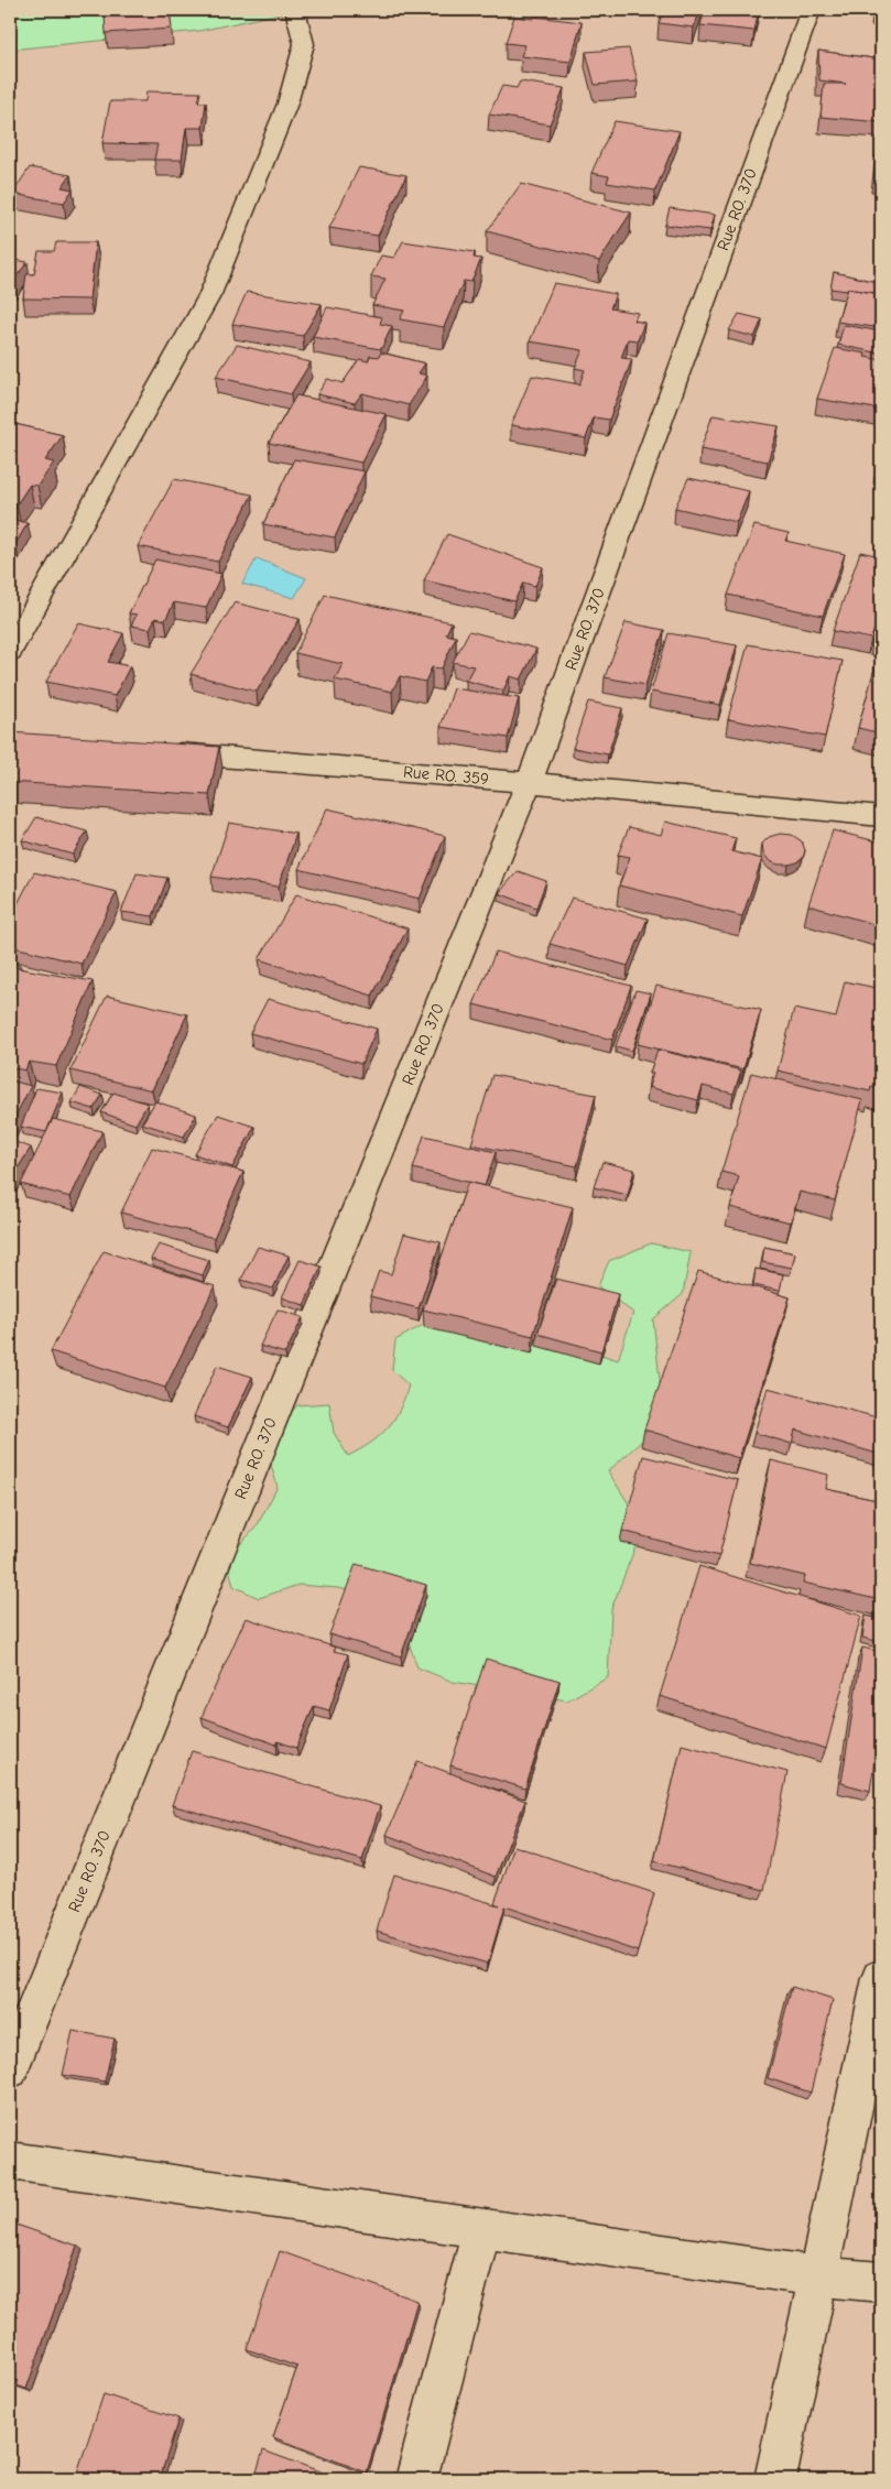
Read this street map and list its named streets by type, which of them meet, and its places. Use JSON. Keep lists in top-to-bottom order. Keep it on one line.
{"streets":{"street":["Rue RO. 370","Rue RO. 359"]},"crossings":[["Rue RO. 370","Rue RO. 359"]]}
